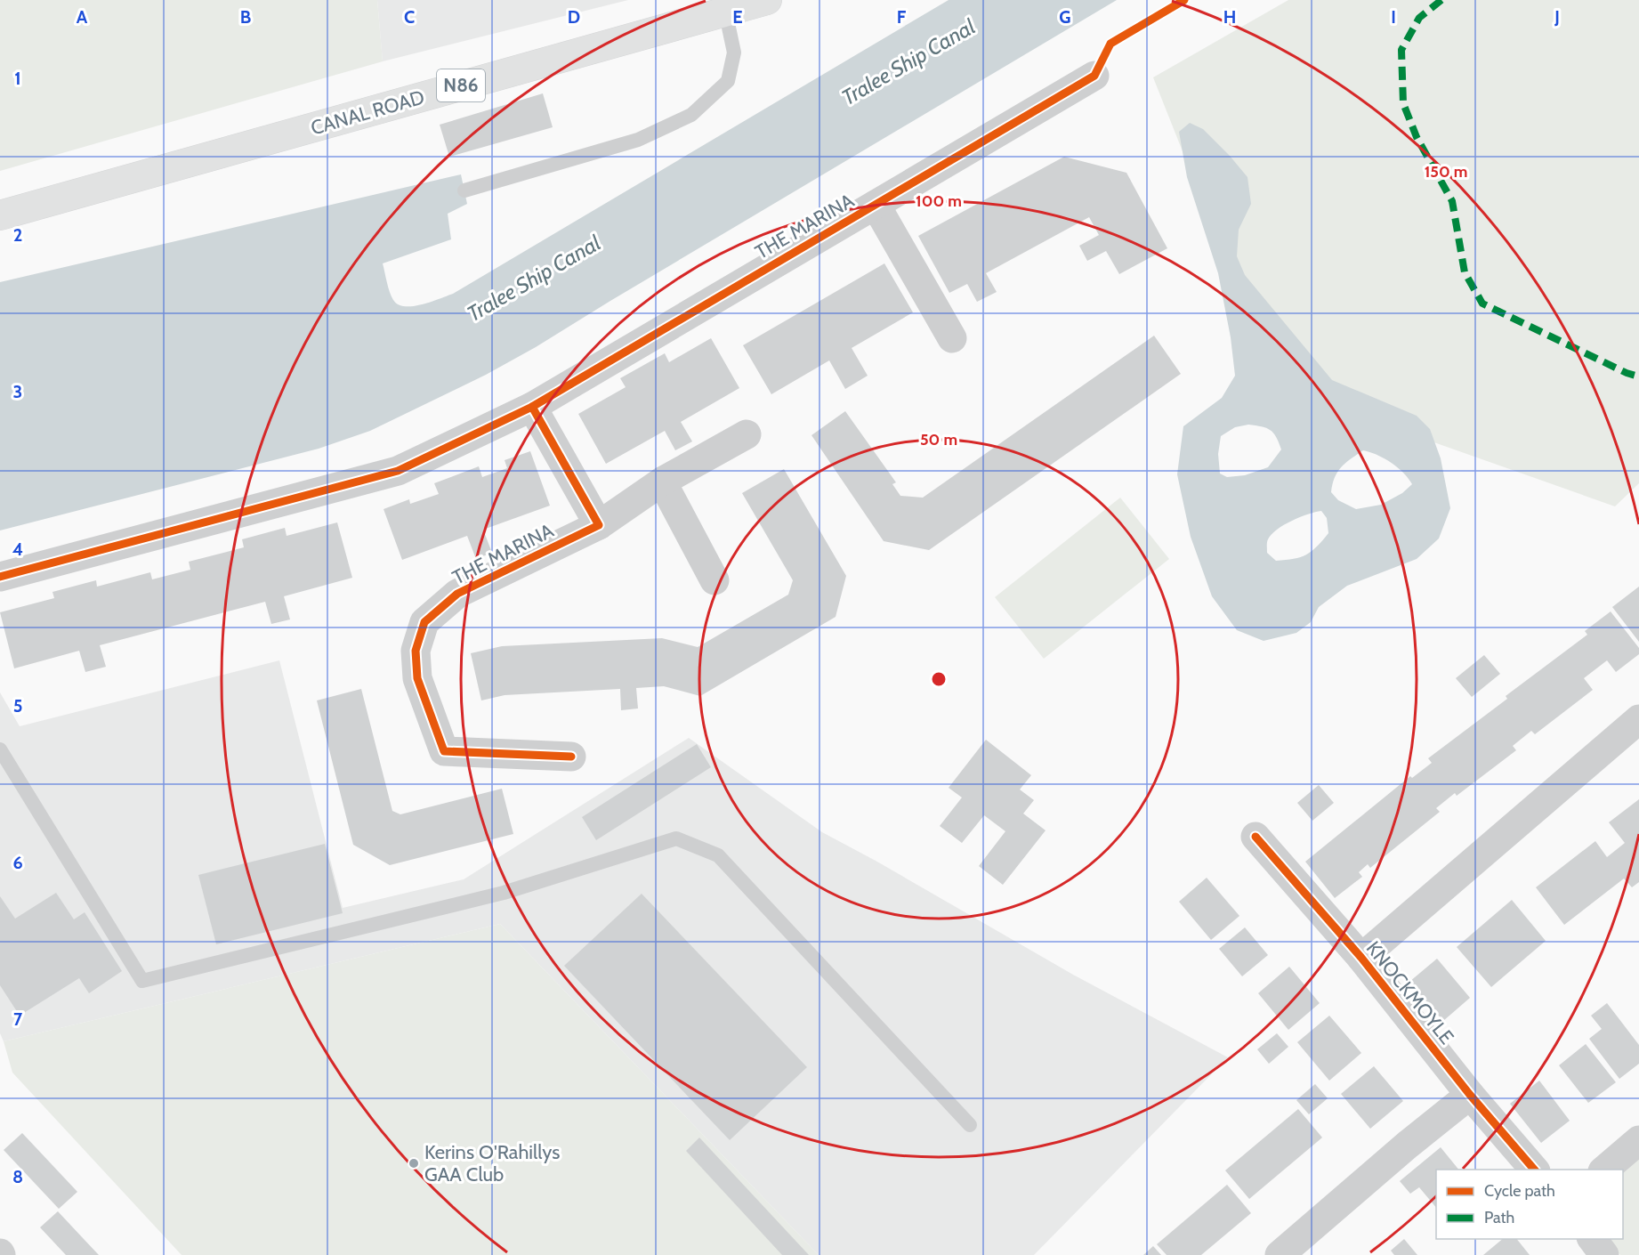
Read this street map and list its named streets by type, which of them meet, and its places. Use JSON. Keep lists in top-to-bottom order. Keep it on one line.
{"streets":{"main road":["N86","CANAL ROAD"],"street":["THE MARINA","KNOCKMOYLE"]},"water":["Tralee Ship Canal"],"places":["Kerins O'Rahillys GAA Club"],"legend":["Cycle path","Path"],"grid":{"columns":["A","B","C","D","E","F","G","H","I","J"],"rows":["1","2","3","4","5","6","7","8"]},"rings":["150 m","100 m","50 m"]}
